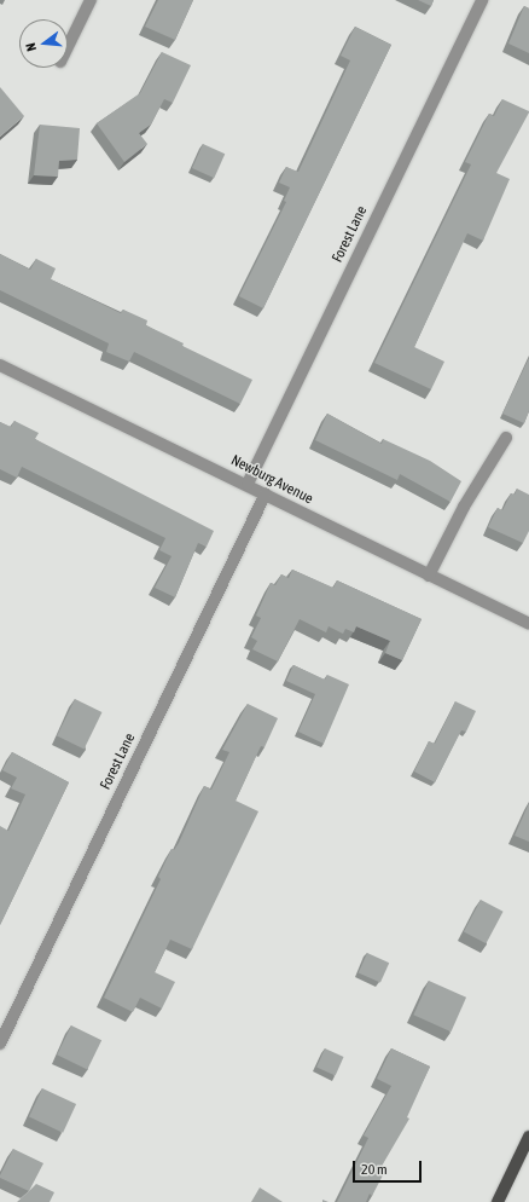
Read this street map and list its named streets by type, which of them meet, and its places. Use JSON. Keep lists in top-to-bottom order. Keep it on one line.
{"streets":{"street":["Forest Lane","Newburg Avenue"]},"crossings":[["Forest Lane","Newburg Avenue"]],"scale_bar":"20 m","north":"left"}
